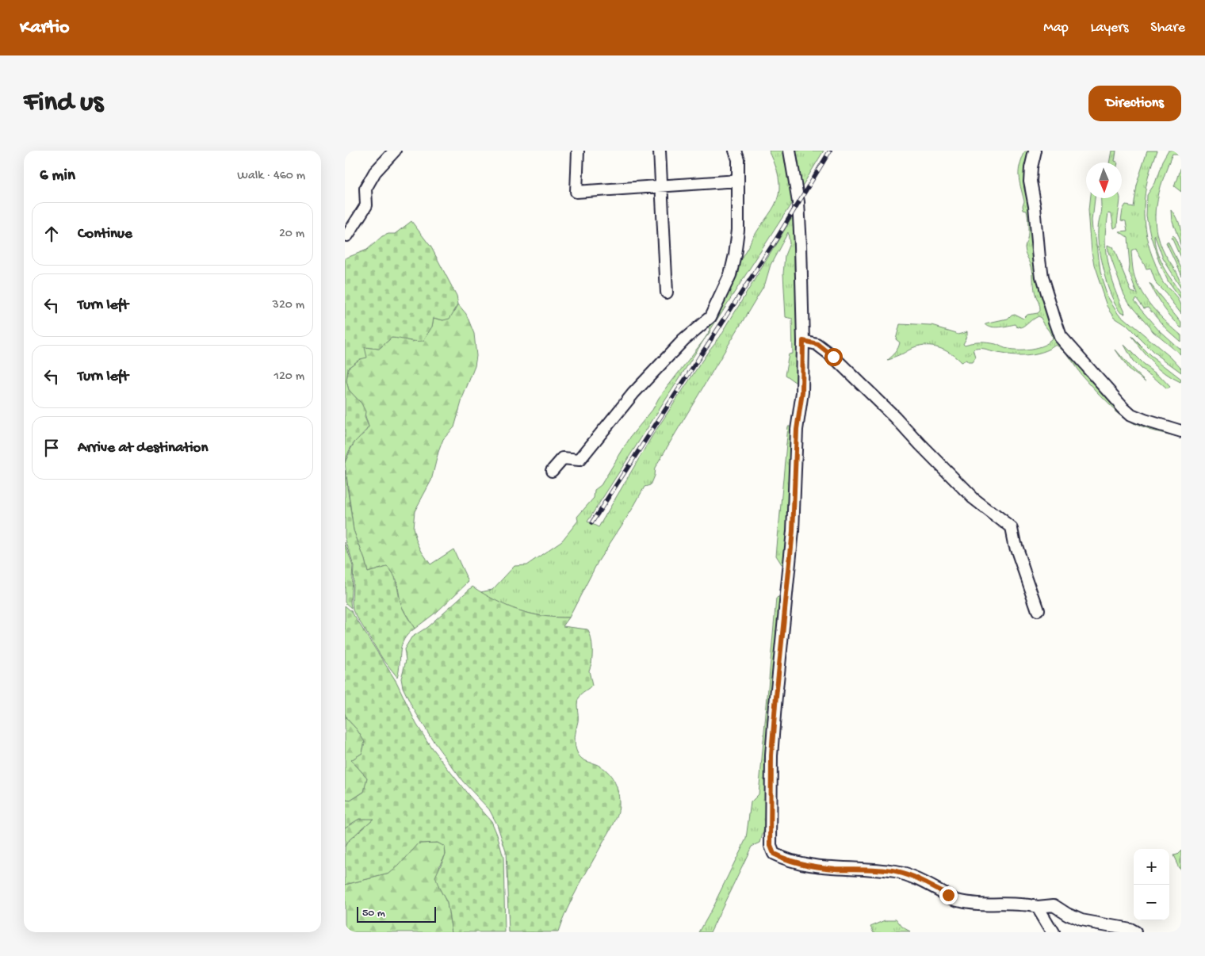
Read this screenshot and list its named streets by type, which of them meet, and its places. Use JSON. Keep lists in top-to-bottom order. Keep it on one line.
{"scale_bar":"50 m","north":"bottom","page":{"header":"Kartio","nav":["Map","Layers","Share"],"buttons":"Directions","title":"Find us","heading":["6 min","Walk · 460 m"],"list":[["Continue","20 m"],["Turn left","320 m"],["Turn left","120 m"],"Arrive at destination"],"map_buttons":["+","−"],"scale":"50 m"}}
